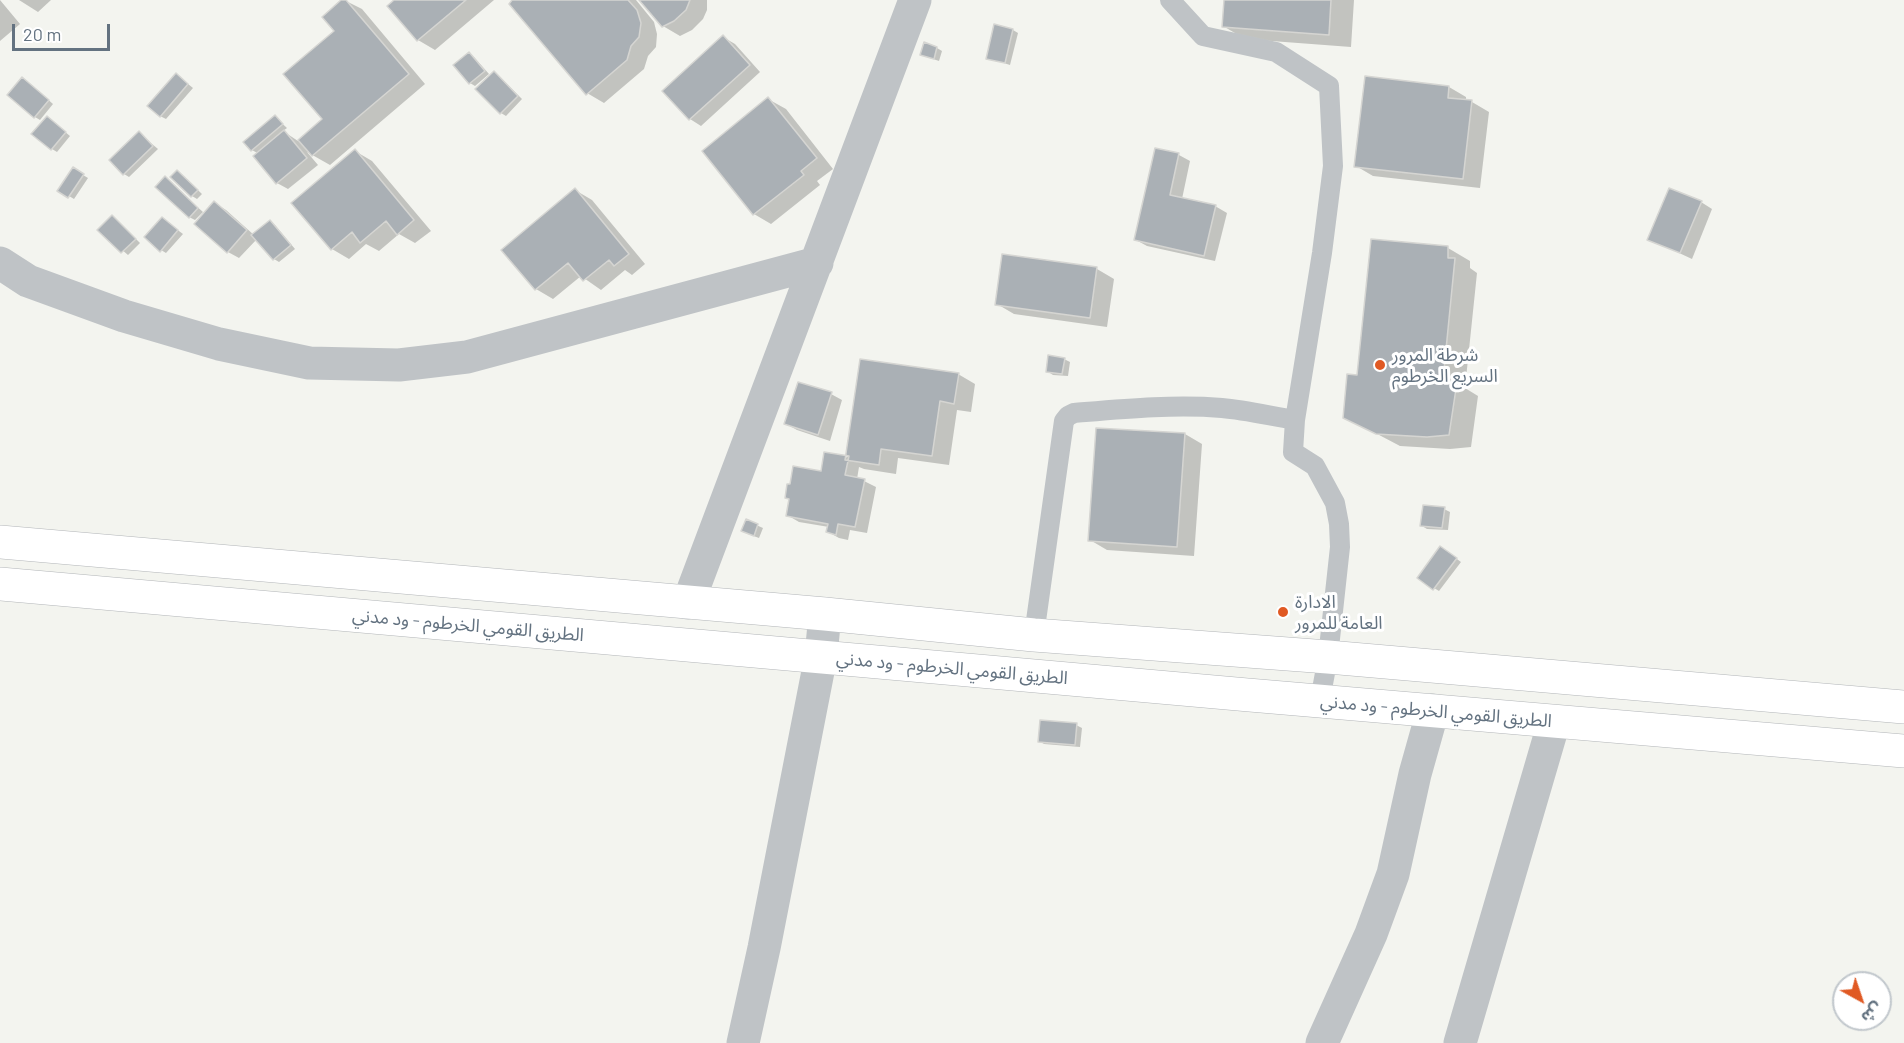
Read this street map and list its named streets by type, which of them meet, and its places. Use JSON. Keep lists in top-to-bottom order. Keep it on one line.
{"streets":{"highway":["الطريق القومي الخرطوم - ود مدني"]},"places":["شرطة المرور السريع الخرطوم","الادارة العامة للمرور"],"scale_bar":"20 m","north":"bottom right"}
